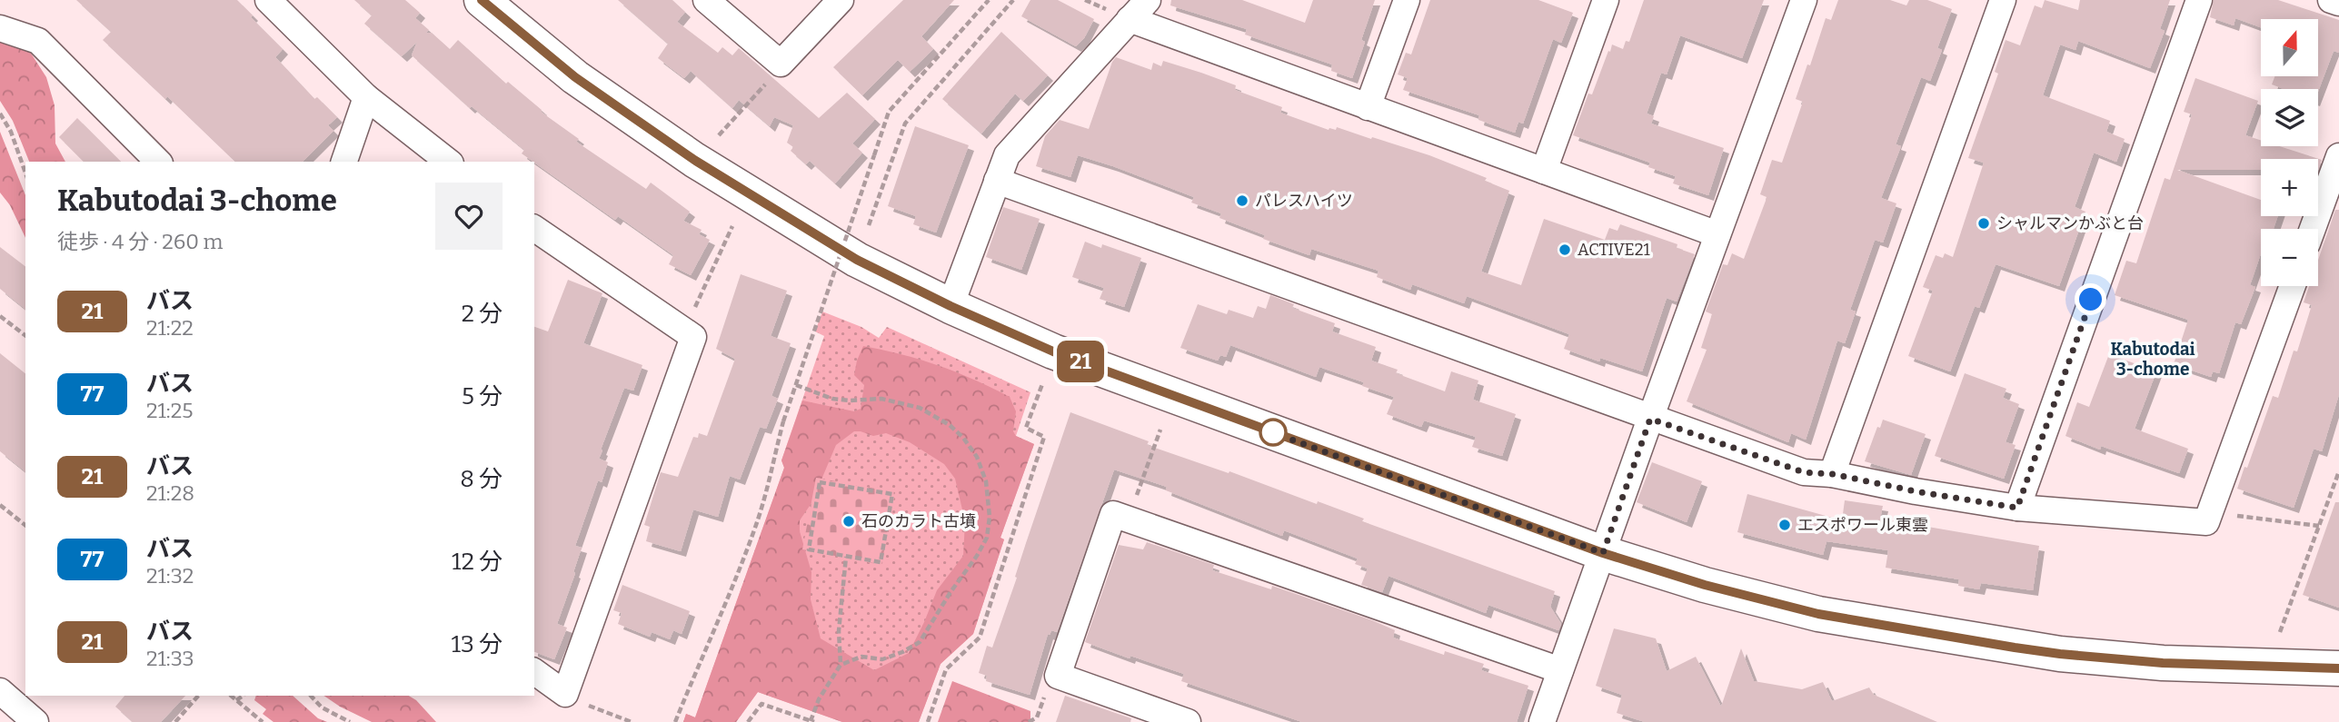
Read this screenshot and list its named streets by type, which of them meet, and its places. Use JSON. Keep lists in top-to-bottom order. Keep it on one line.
{"districts":["Kabutodai 3-chome"],"places":["パレスハイツ","シャルマンかぶと台","ACTIVE21","石のカラト古墳","エスポワール東雲"],"lines":["bus line 21"],"north":"top","page":{"on_map":"21","map_buttons":["+","−"],"heading":["Kabutodai 3-chome","徒歩 · 4 分 · 260 m"],"list":[{"mark":"21","name":"バス","note":"21:22","value":"2 分"},{"mark":"77","name":"バス","note":"21:25","value":"5 分"},{"mark":"21","name":"バス","note":"21:28","value":"8 分"},{"mark":"77","name":"バス","note":"21:32","value":"12 分"},{"mark":"21","name":"バス","note":"21:33","value":"13 分"}]}}
